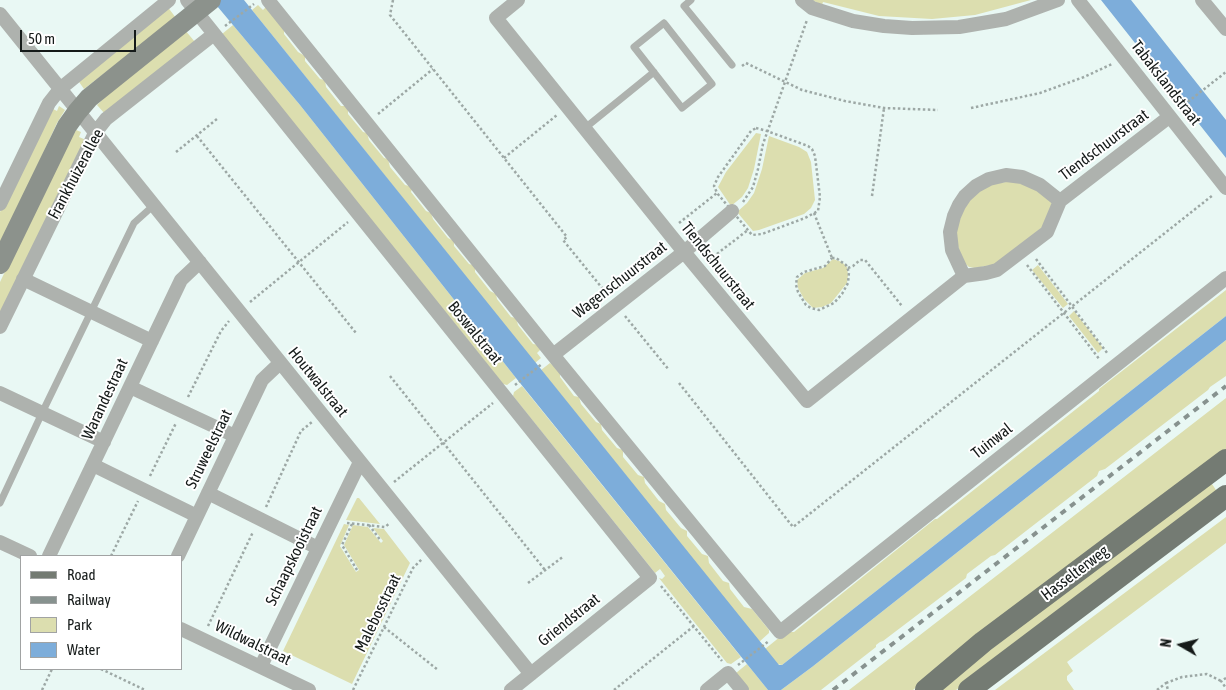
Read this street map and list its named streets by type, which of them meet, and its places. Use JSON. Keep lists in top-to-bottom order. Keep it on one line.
{"streets":{"main road":["Frankhuizerallee","Hasselterweg"],"street":["Tabakslandstraat","Tiendschuurstraat","Wagenschuurstraat","Boswalstraat","Houtwalstraat","Warandestraat","Tuinwal","Struweelstraat","Schaapskooistraat","Griendstraat","Wildwalstraat"],"path":["Malebosstraat"]},"crossings":[["Tabakslandstraat","Tiendschuurstraat"],["Tiendschuurstraat","Wagenschuurstraat"],["Frankhuizerallee","Boswalstraat"],["Frankhuizerallee","Houtwalstraat"],["Wagenschuurstraat","Tuinwal"],["Boswalstraat","Griendstraat"],["Houtwalstraat","Warandestraat"],["Houtwalstraat","Struweelstraat"],["Houtwalstraat","Schaapskooistraat"],["Houtwalstraat","Malebosstraat"],["Houtwalstraat","Griendstraat"],["Schaapskooistraat","Wildwalstraat"]],"legend":["Road","Railway","Park","Water"],"scale_bar":"50 m","north":"left"}
